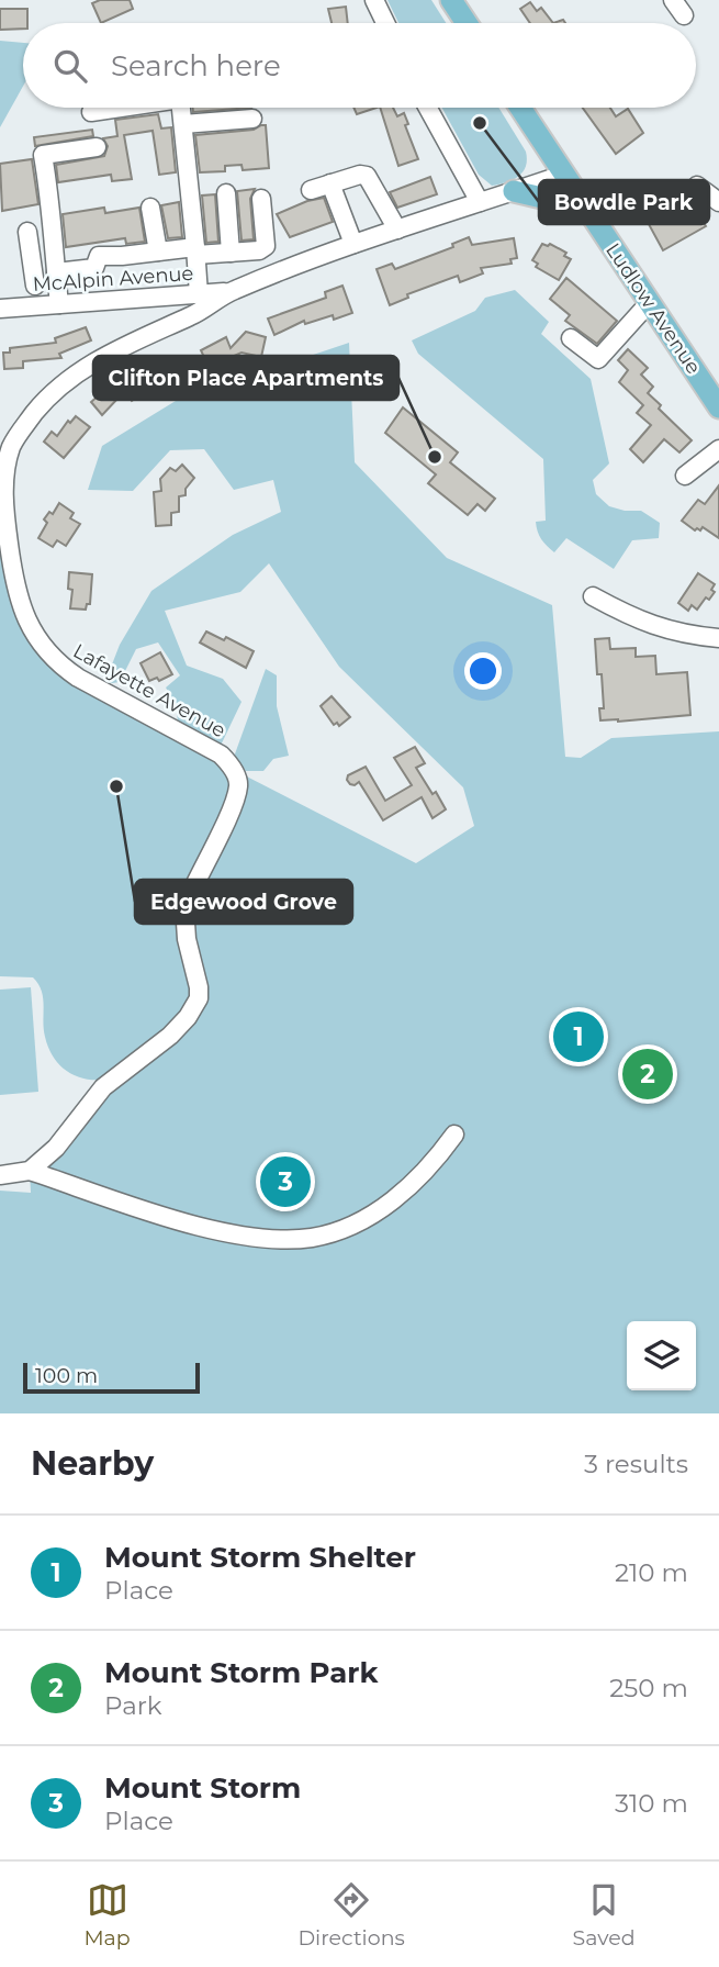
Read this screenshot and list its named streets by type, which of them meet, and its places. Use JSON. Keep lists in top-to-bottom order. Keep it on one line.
{"streets":{"main road":["Ludlow Avenue"],"street":["McAlpin Avenue","Lafayette Avenue"]},"crossings":[["McAlpin Avenue","Lafayette Avenue"],["Ludlow Avenue","Lafayette Avenue"]],"places":["Bowdle Park","Clifton Place Apartments","Edgewood Grove"],"scale_bar":"100 m","page":{"search":"Search here","pins":["1","2","3"],"scale":"100 m","heading":["Nearby","3 results"],"list":[{"mark":"1","name":"Mount Storm Shelter","note":"Place","value":"210 m"},{"mark":"2","name":"Mount Storm Park","note":"Park","value":"250 m"},{"mark":"3","name":"Mount Storm","note":"Place","value":"310 m"}],"nav":["Map","Directions","Saved"]}}
